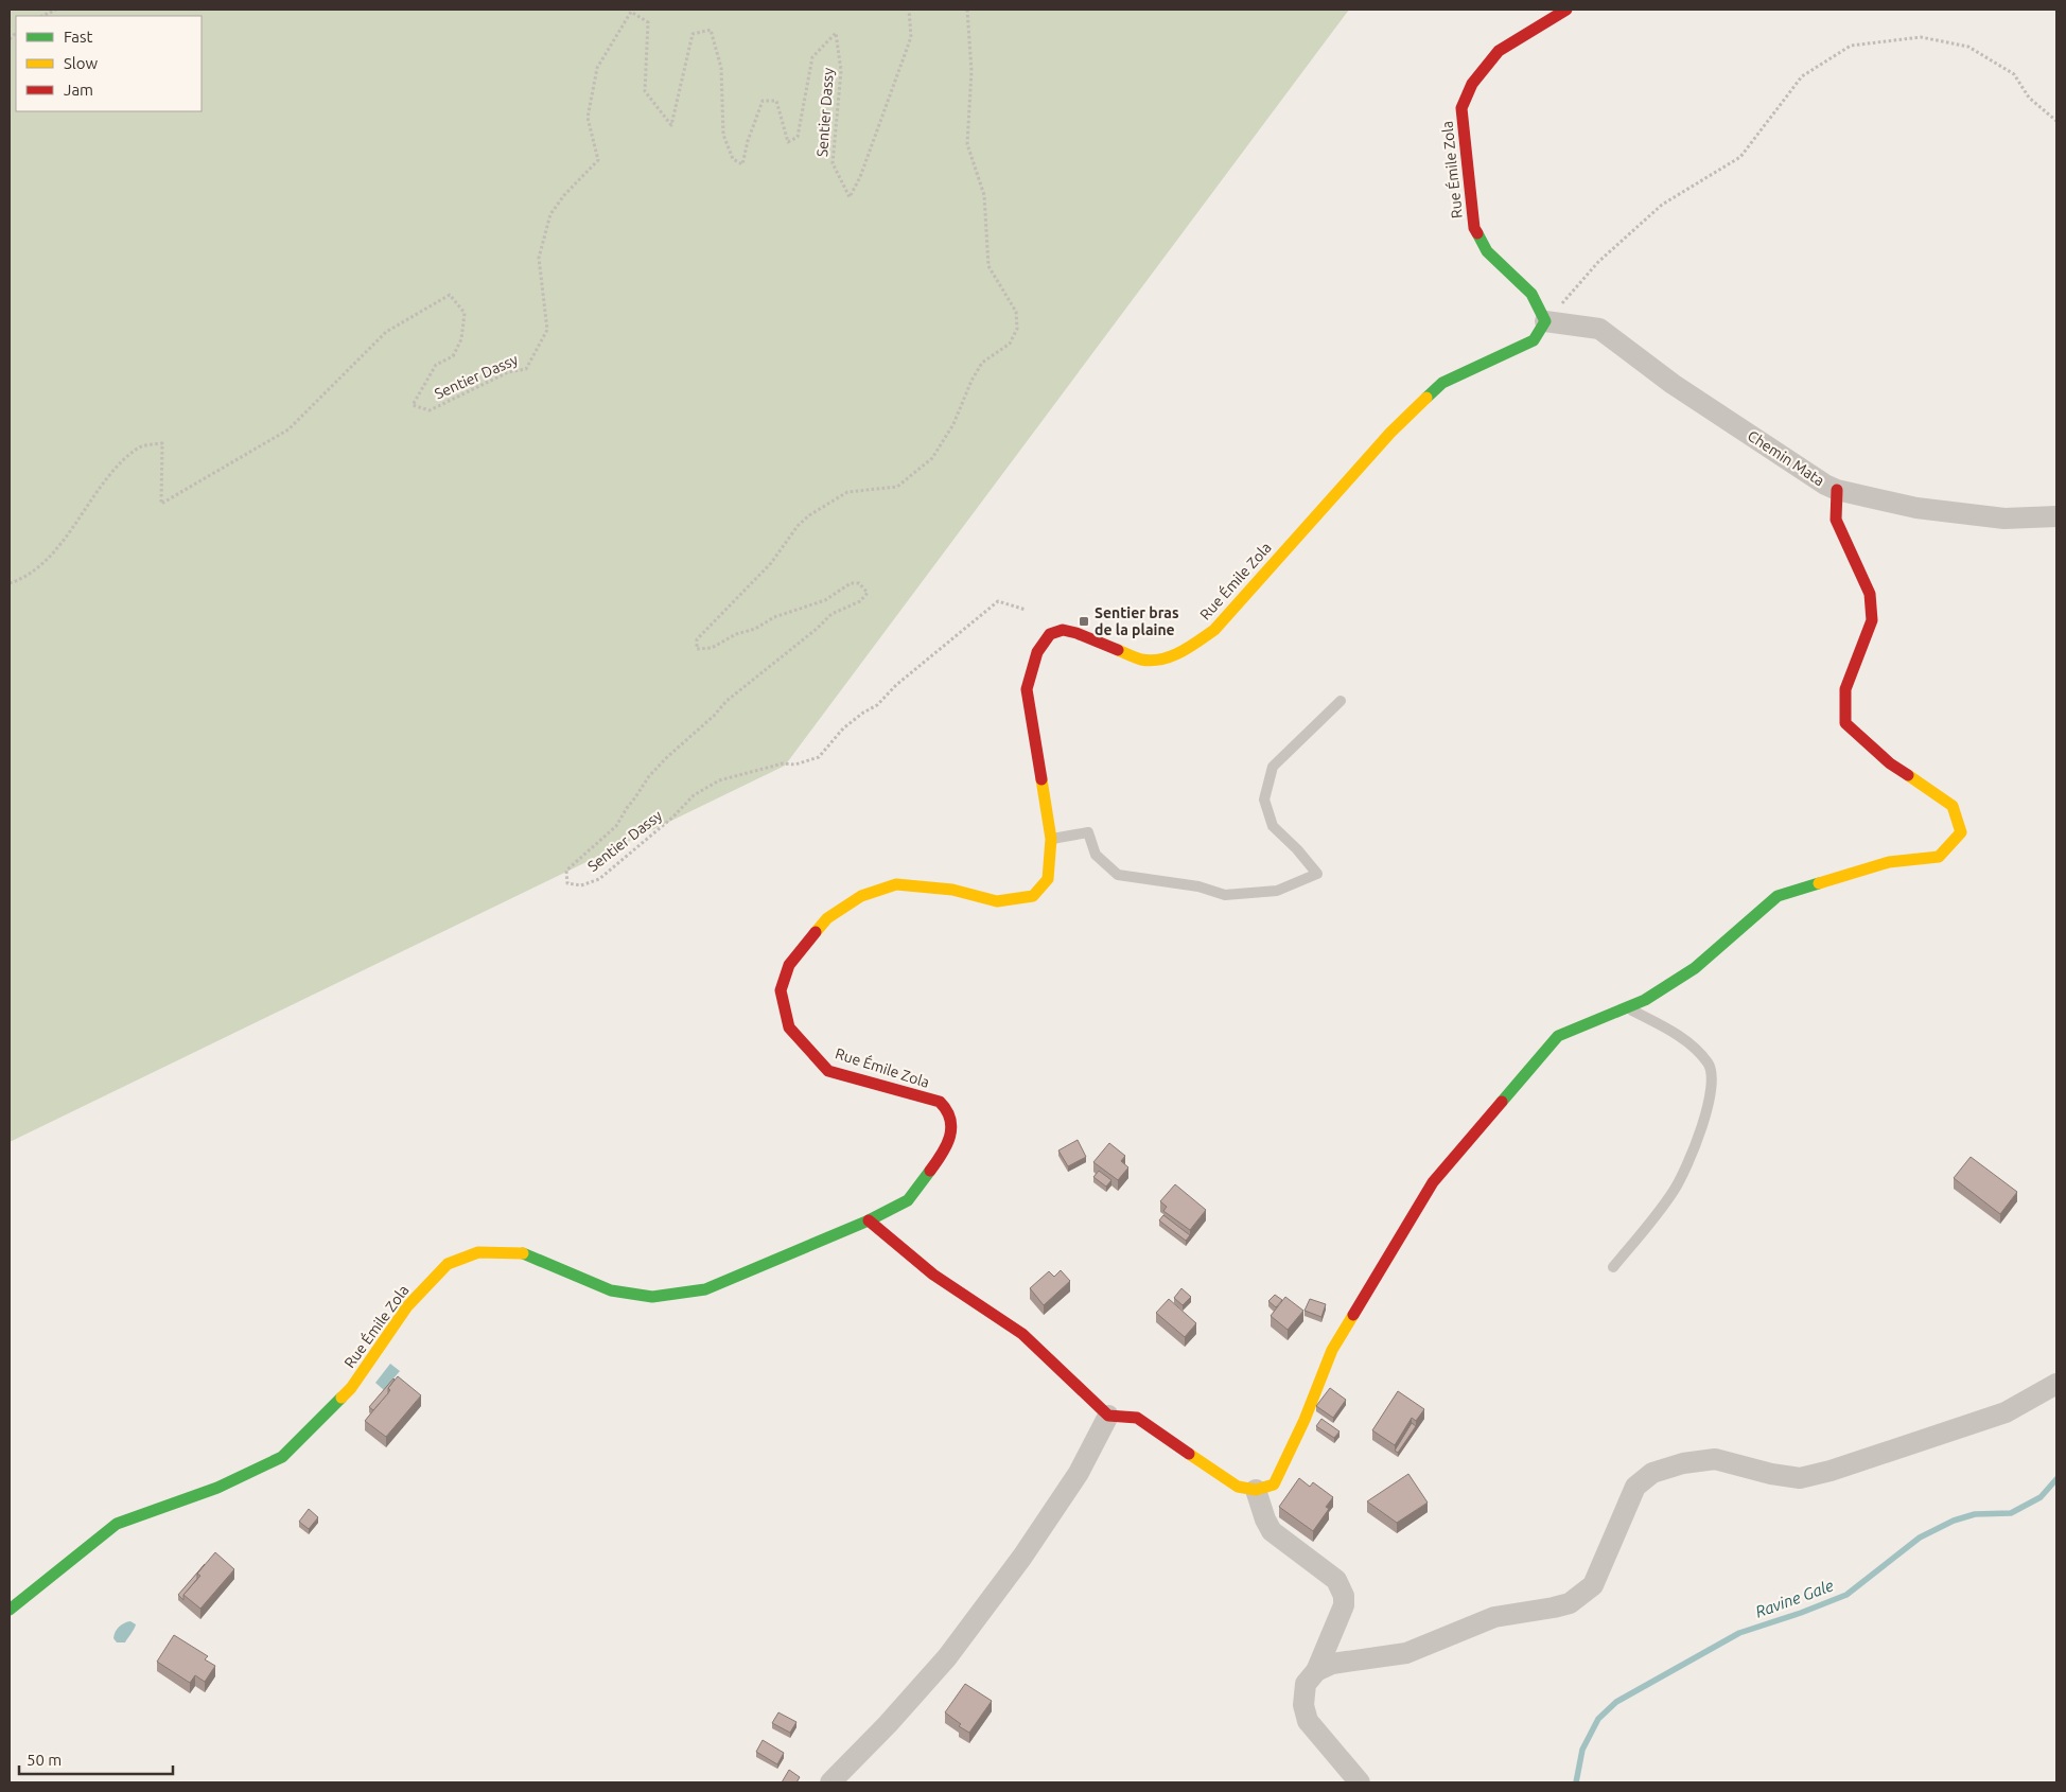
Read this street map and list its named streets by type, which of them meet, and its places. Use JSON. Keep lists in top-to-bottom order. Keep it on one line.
{"streets":{"main road":["Rue Émile Zola"],"street":["Chemin Mata"],"path":["Sentier Dassy"]},"crossings":[["Rue Émile Zola","Chemin Mata"]],"water":["Ravine Gale"],"places":{"transit":["Sentier bras de la plaine"]},"legend":["Fast","Slow","Jam"],"scale_bar":"50 m"}
